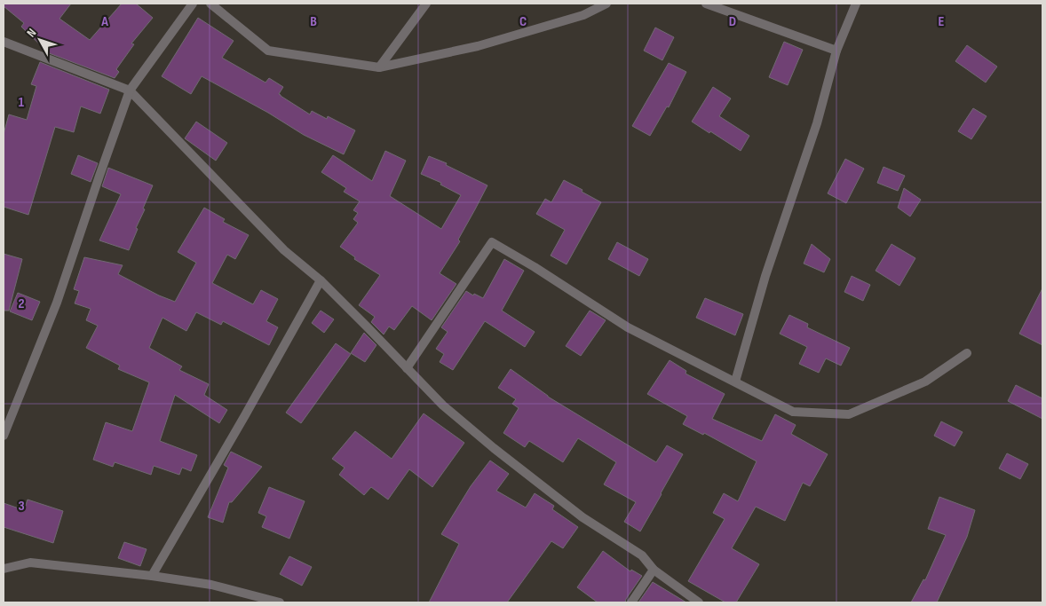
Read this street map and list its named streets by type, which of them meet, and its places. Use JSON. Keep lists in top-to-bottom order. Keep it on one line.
{"north":"top left","grid":{"columns":["A","B","C","D","E"],"rows":["1","2","3"]}}
